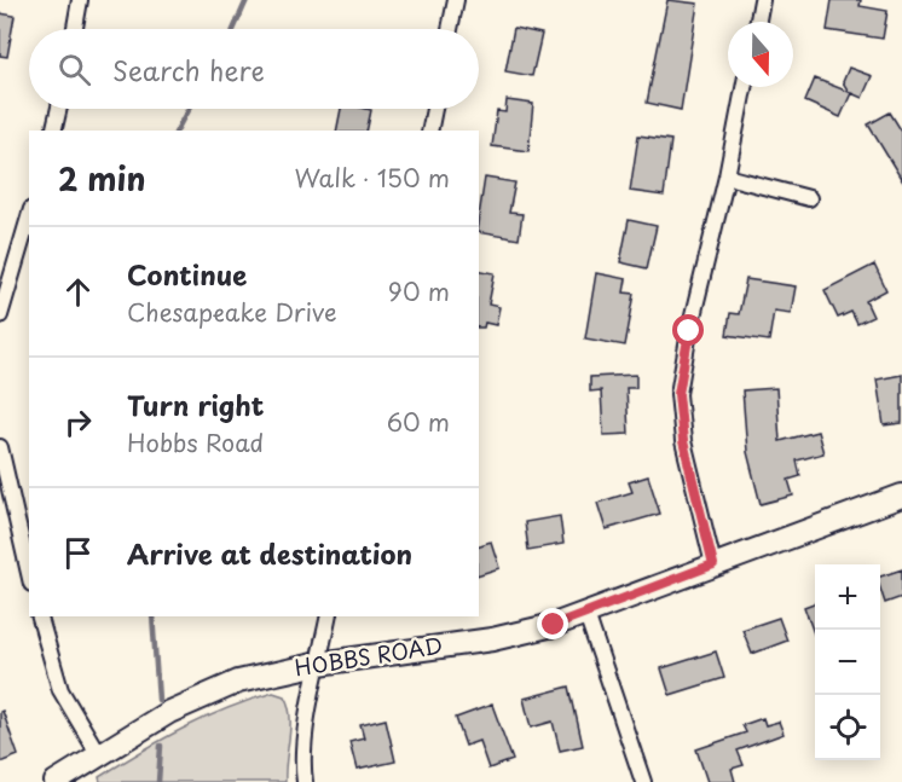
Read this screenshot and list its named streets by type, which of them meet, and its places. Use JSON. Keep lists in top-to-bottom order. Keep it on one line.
{"streets":{"street":["HOBBS ROAD"]},"north":"bottom","page":{"search":"Search here","heading":["2 min","Walk · 150 m"],"list":[["Continue","Chesapeake Drive","90 m"],["Turn right","Hobbs Road","60 m"],"Arrive at destination"],"map_buttons":["+","−"]}}
